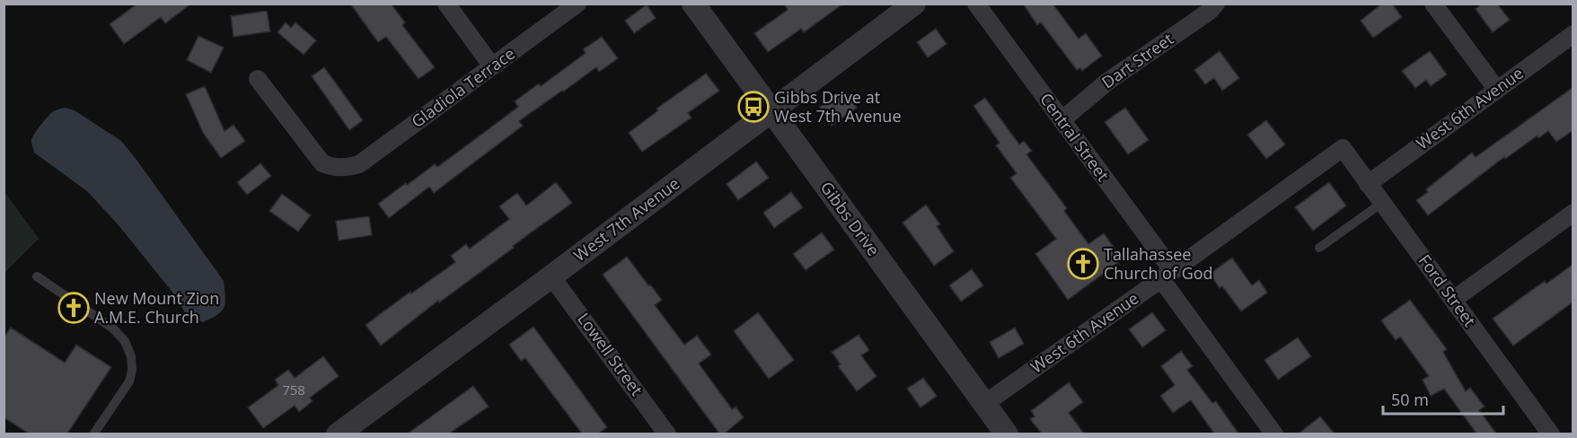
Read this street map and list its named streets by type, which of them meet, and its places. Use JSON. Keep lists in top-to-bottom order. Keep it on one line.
{"streets":{"street":["Dart Street","Gladiola Terrace","West 6th Avenue","Central Street","Gibbs Drive","West 7th Avenue","Ford Street","Lowell Street"]},"crossings":[["Dart Street","Central Street"],["West 6th Avenue","Central Street"],["West 6th Avenue","Gibbs Drive"],["West 6th Avenue","Ford Street"],["Gibbs Drive","West 7th Avenue"],["West 7th Avenue","Lowell Street"]],"places":{"bus stop":["Gibbs Drive at West 7th Avenue"],"church":["Tallahassee Church of God","New Mount Zion A.M.E. Church"]},"house_numbers":["758"],"scale_bar":"50 m"}
